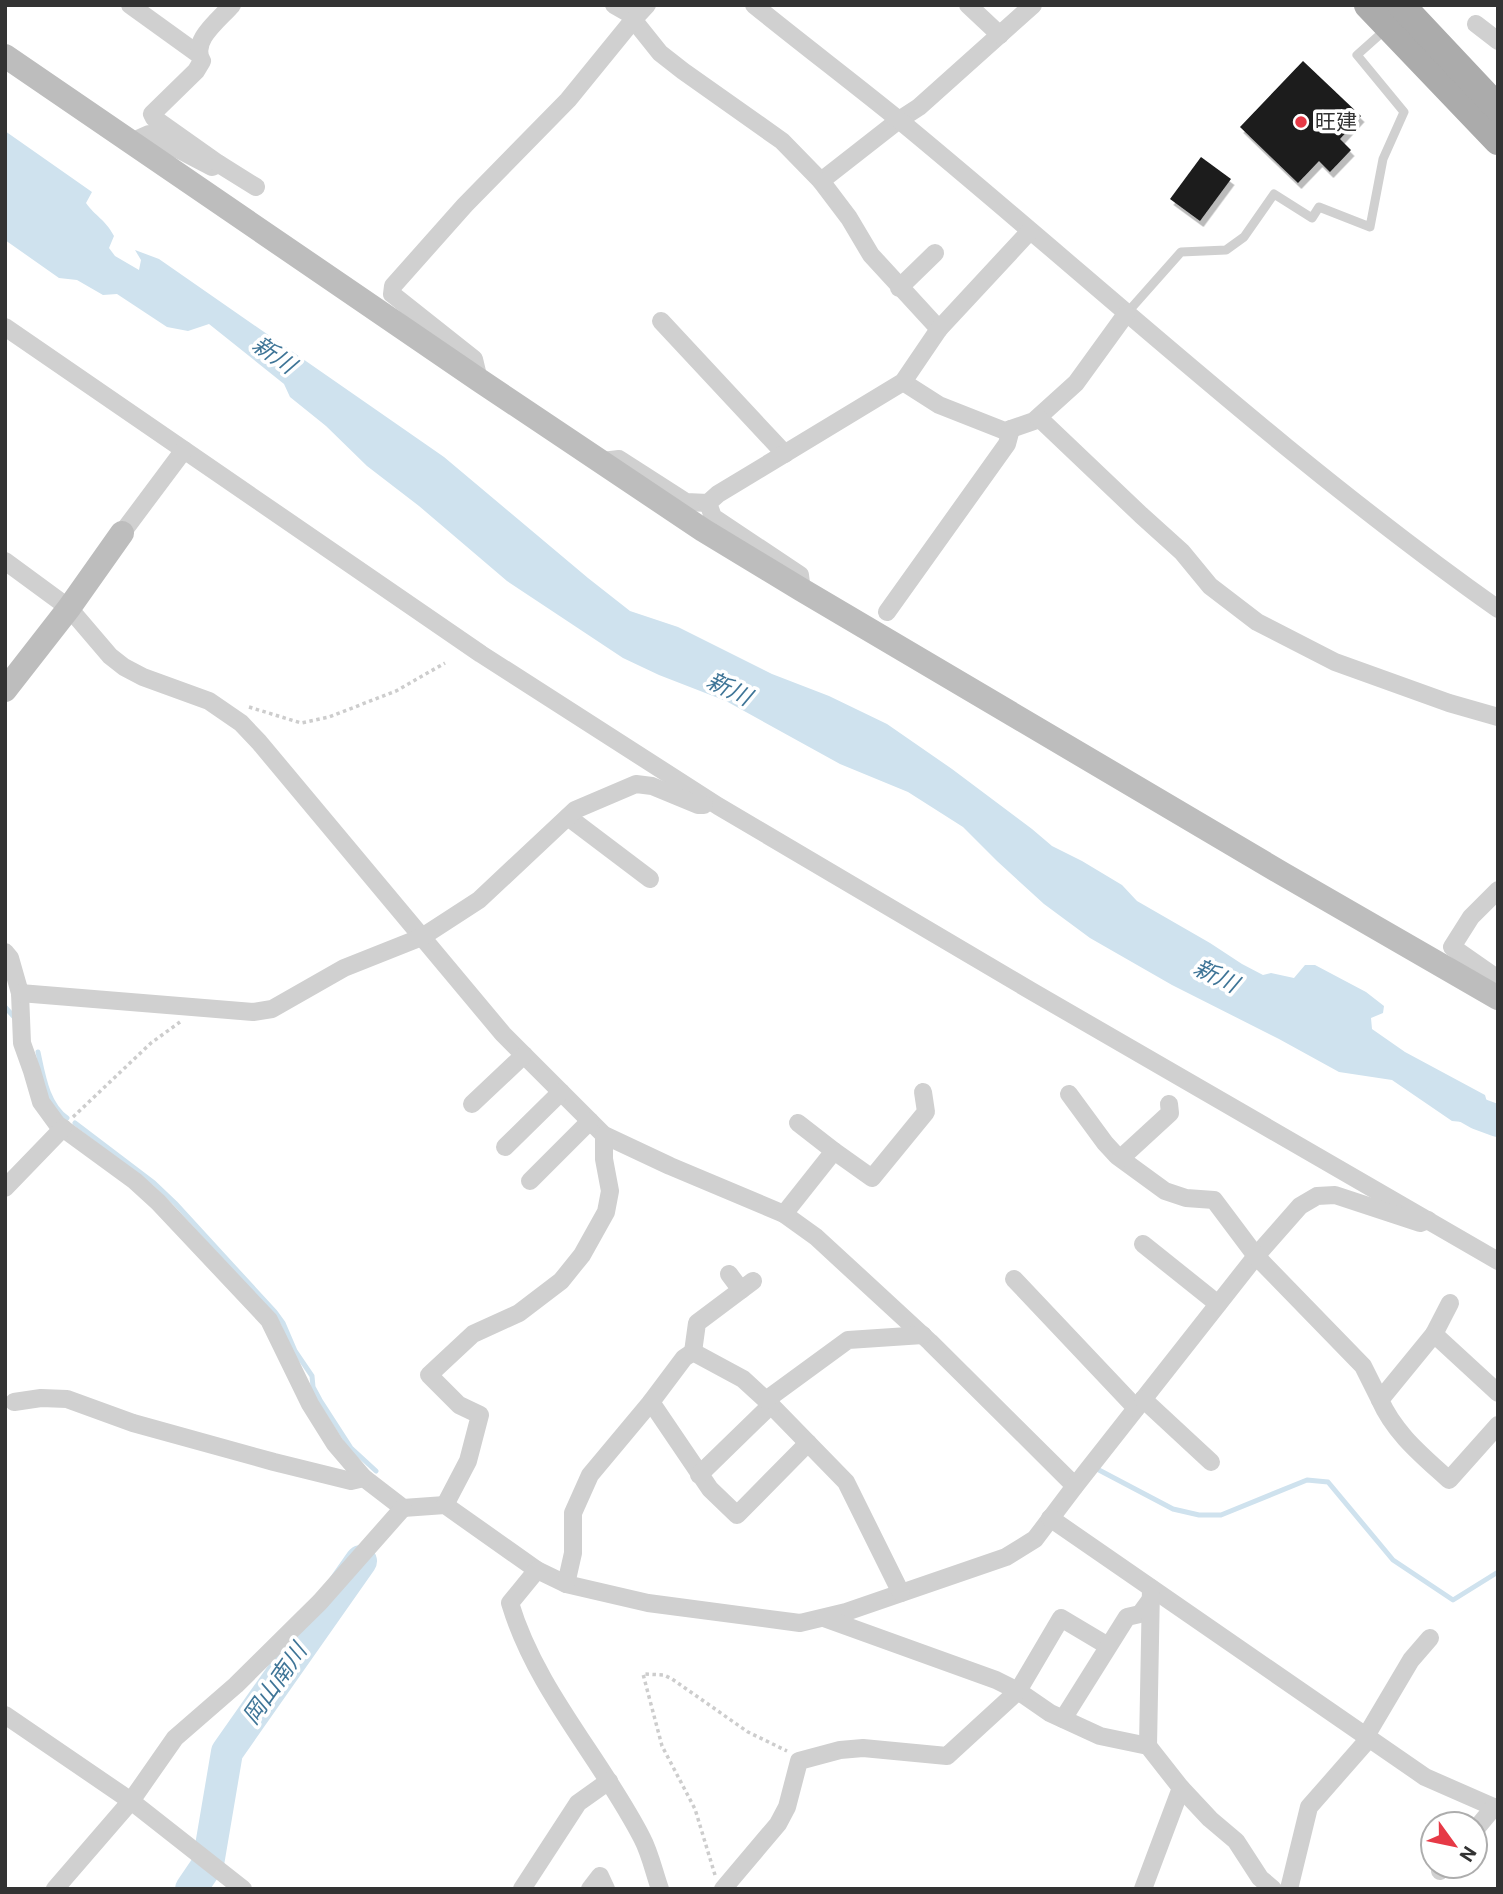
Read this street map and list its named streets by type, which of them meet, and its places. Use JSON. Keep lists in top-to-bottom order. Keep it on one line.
{"water":["新川","岡山南川"],"places":["旺建"],"north":"bottom right"}
